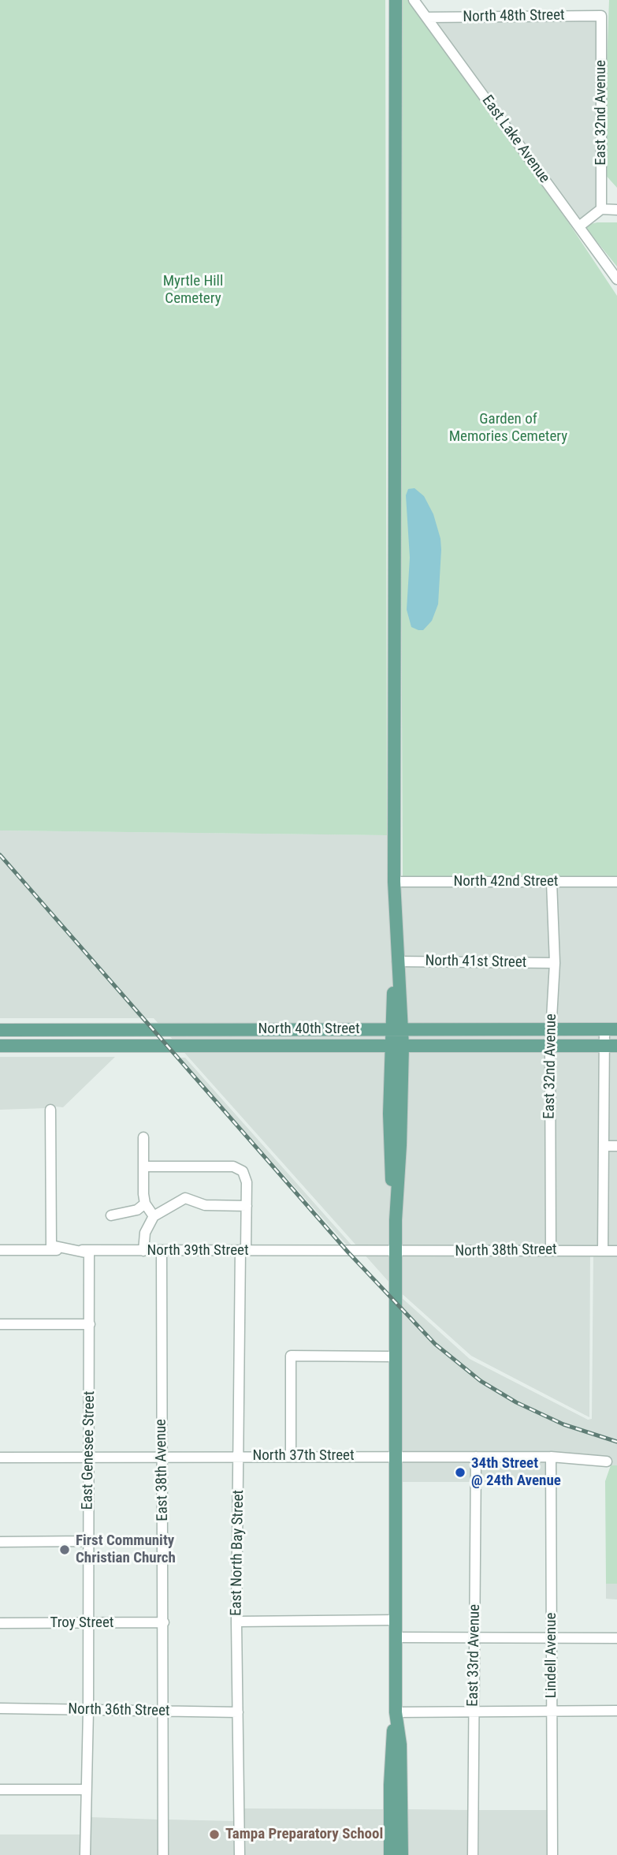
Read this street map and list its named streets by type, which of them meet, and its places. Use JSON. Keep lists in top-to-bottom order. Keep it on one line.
{"streets":{"main road":["North 40th Street"],"street":["North 48th Street","East 32nd Avenue","East Lake Avenue","North 42nd Street","North 41st Street","North 39th Street","North 38th Street","East Genesee Street","North 37th Street","East 38th Avenue","East North Bay Street","Troy Street","East 33rd Avenue","Lindell Avenue","North 36th Street"]},"crossings":[["North 48th Street","East 32nd Avenue"],["North 48th Street","East Lake Avenue"],["East 32nd Avenue","North 42nd Street"],["East 32nd Avenue","North 41st Street"],["East 32nd Avenue","North 40th Street"],["East 32nd Avenue","North 38th Street"],["North 39th Street","North 38th Street"],["North 39th Street","East Genesee Street"],["North 39th Street","East 38th Avenue"],["North 39th Street","East North Bay Street"],["East Genesee Street","North 37th Street"],["East Genesee Street","Troy Street"],["East Genesee Street","North 36th Street"],["North 37th Street","East 38th Avenue"],["North 37th Street","East North Bay Street"],["North 37th Street","East 33rd Avenue"],["North 37th Street","Lindell Avenue"],["East 38th Avenue","Troy Street"],["East 38th Avenue","North 36th Street"],["East North Bay Street","North 36th Street"]],"parks":["Myrtle Hill Cemetery","Garden of Memories Cemetery"],"places":["34th Street @ 24th Avenue","First Community Christian Church","Tampa Preparatory School"]}
